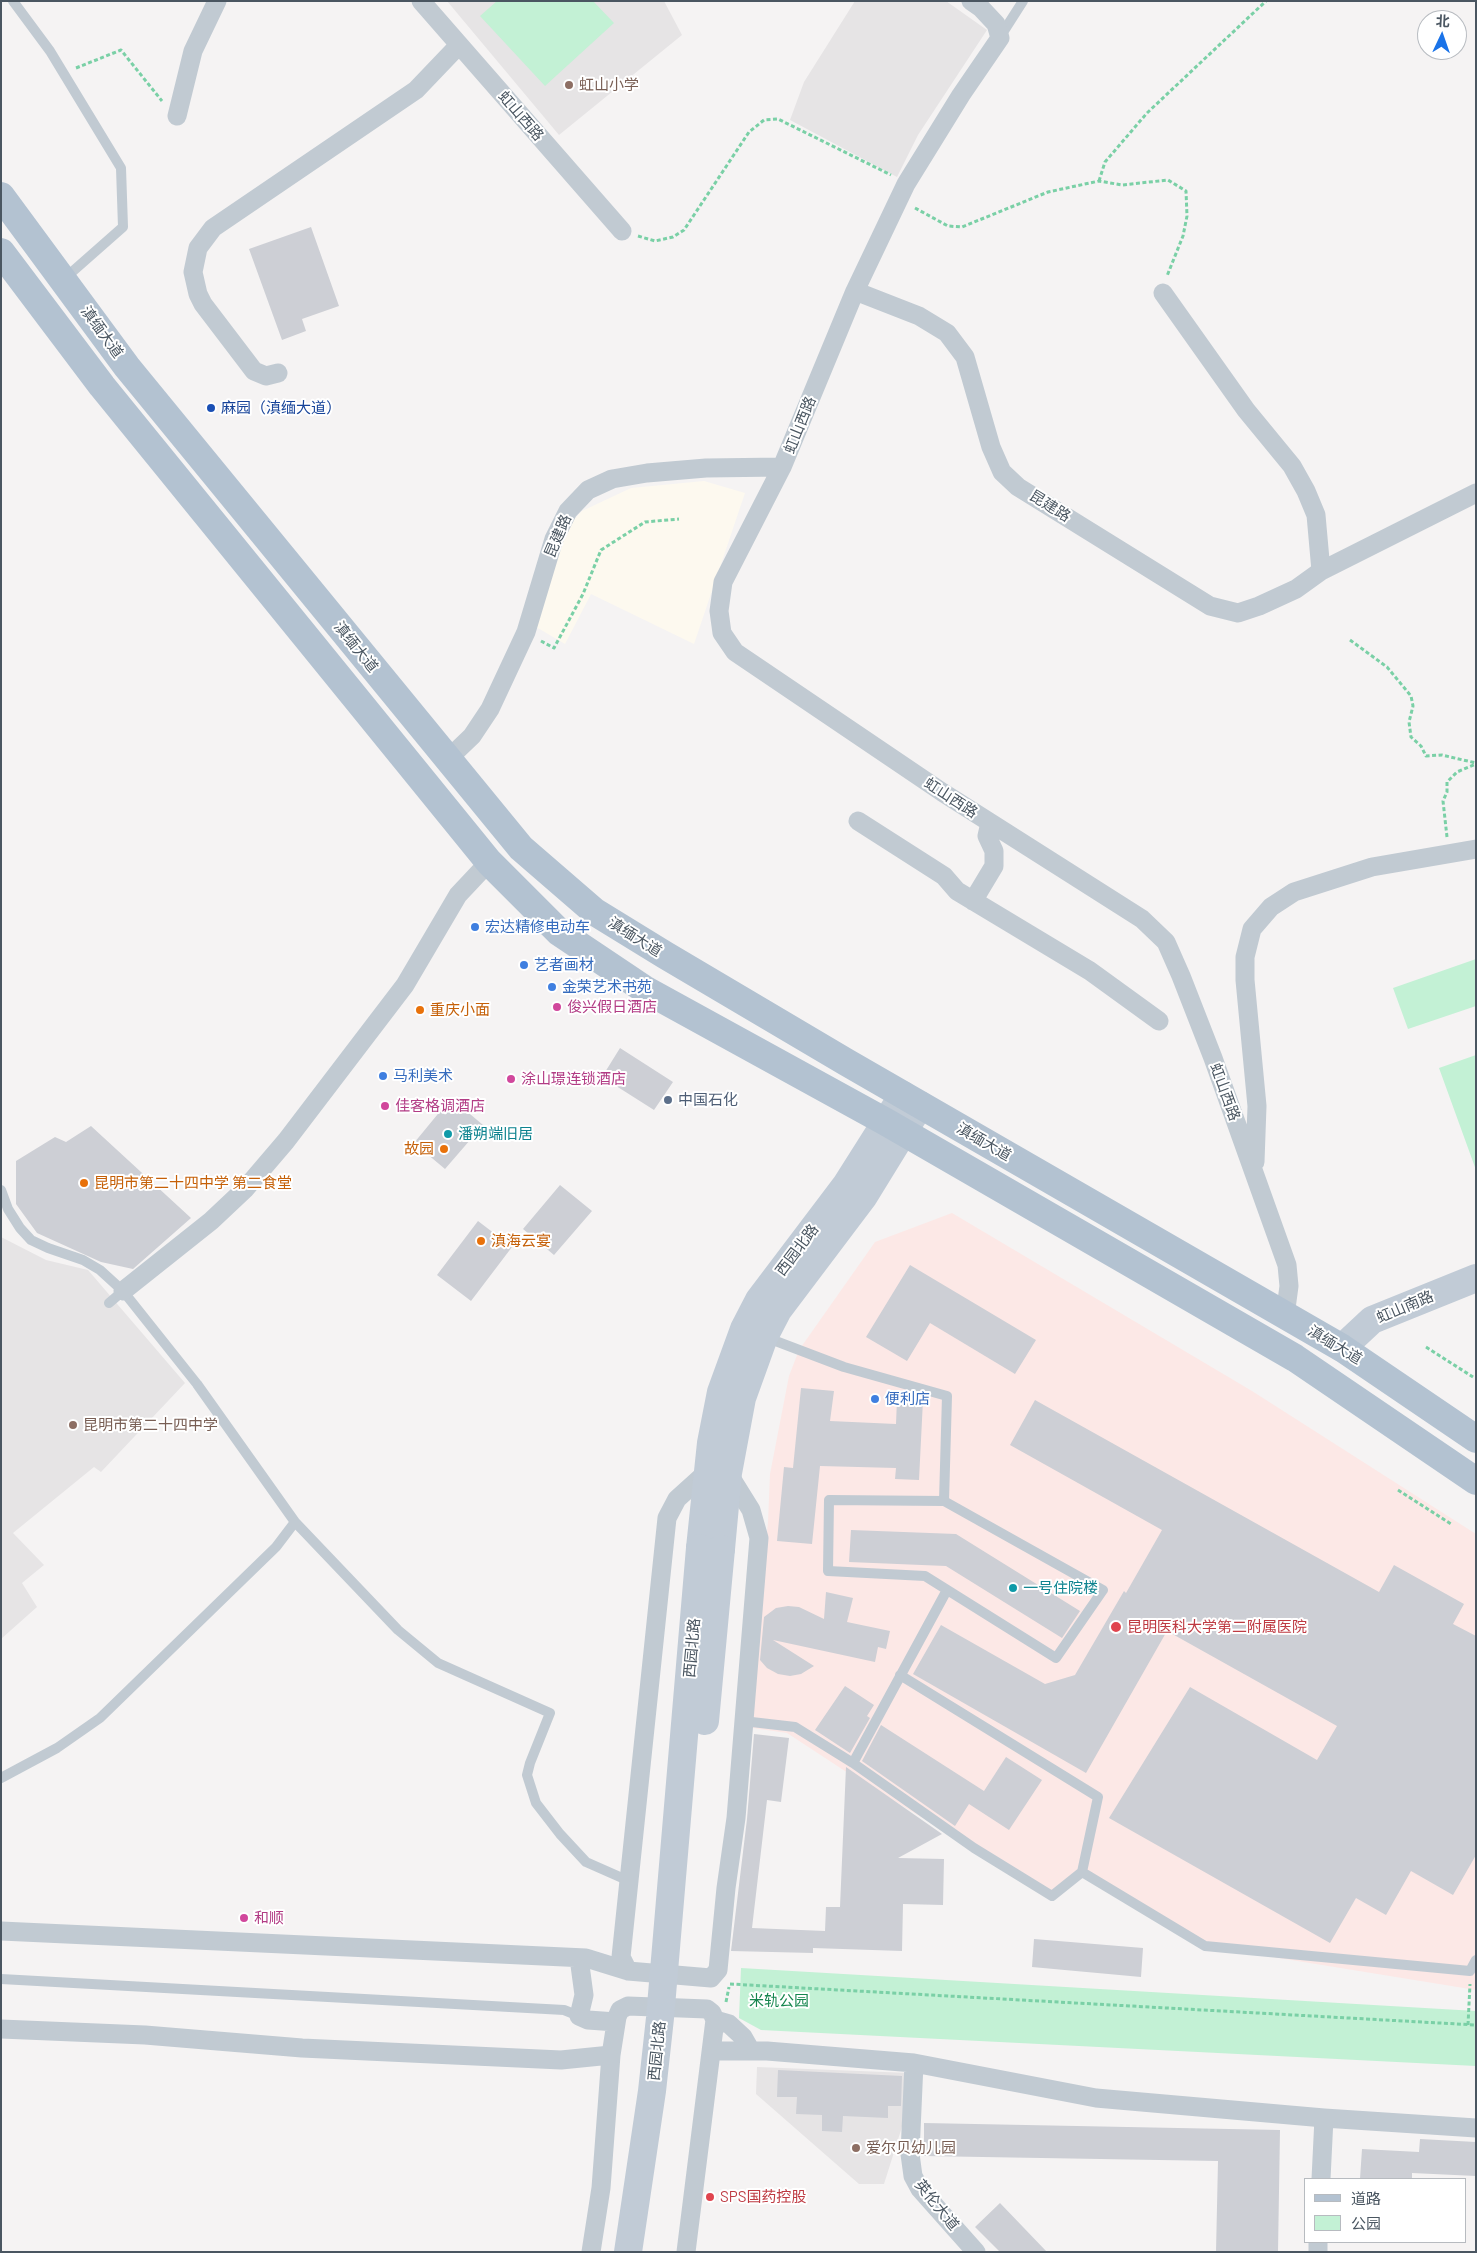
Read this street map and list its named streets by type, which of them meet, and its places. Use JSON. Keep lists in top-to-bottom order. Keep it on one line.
{"streets":{"main road":["滇缅大道","西园北路","虹山南路"],"street":["虹山西路","昆建路","英伦大道"]},"crossings":[["虹山西路","滇缅大道"],["虹山西路","昆建路"],["滇缅大道","昆建路"],["滇缅大道","西园北路"],["滇缅大道","虹山南路"]],"parks":["米轨公园"],"places":["虹山小学","麻园（滇缅大道）","宏达精修电动车","艺者画材","金荣艺术书苑","俊兴假日酒店","重庆小面","马利美术","涂山璟连锁酒店","中国石化","佳客格调酒店","潘朔端旧居","故园","昆明市第二十四中学 第二食堂","滇海云宴","便利店","昆明市第二十四中学","一号住院楼","昆明医科大学第二附属医院","和顺","爱尔贝幼儿园","SPS国药控股"],"legend":["道路","公园"],"north":"top"}
